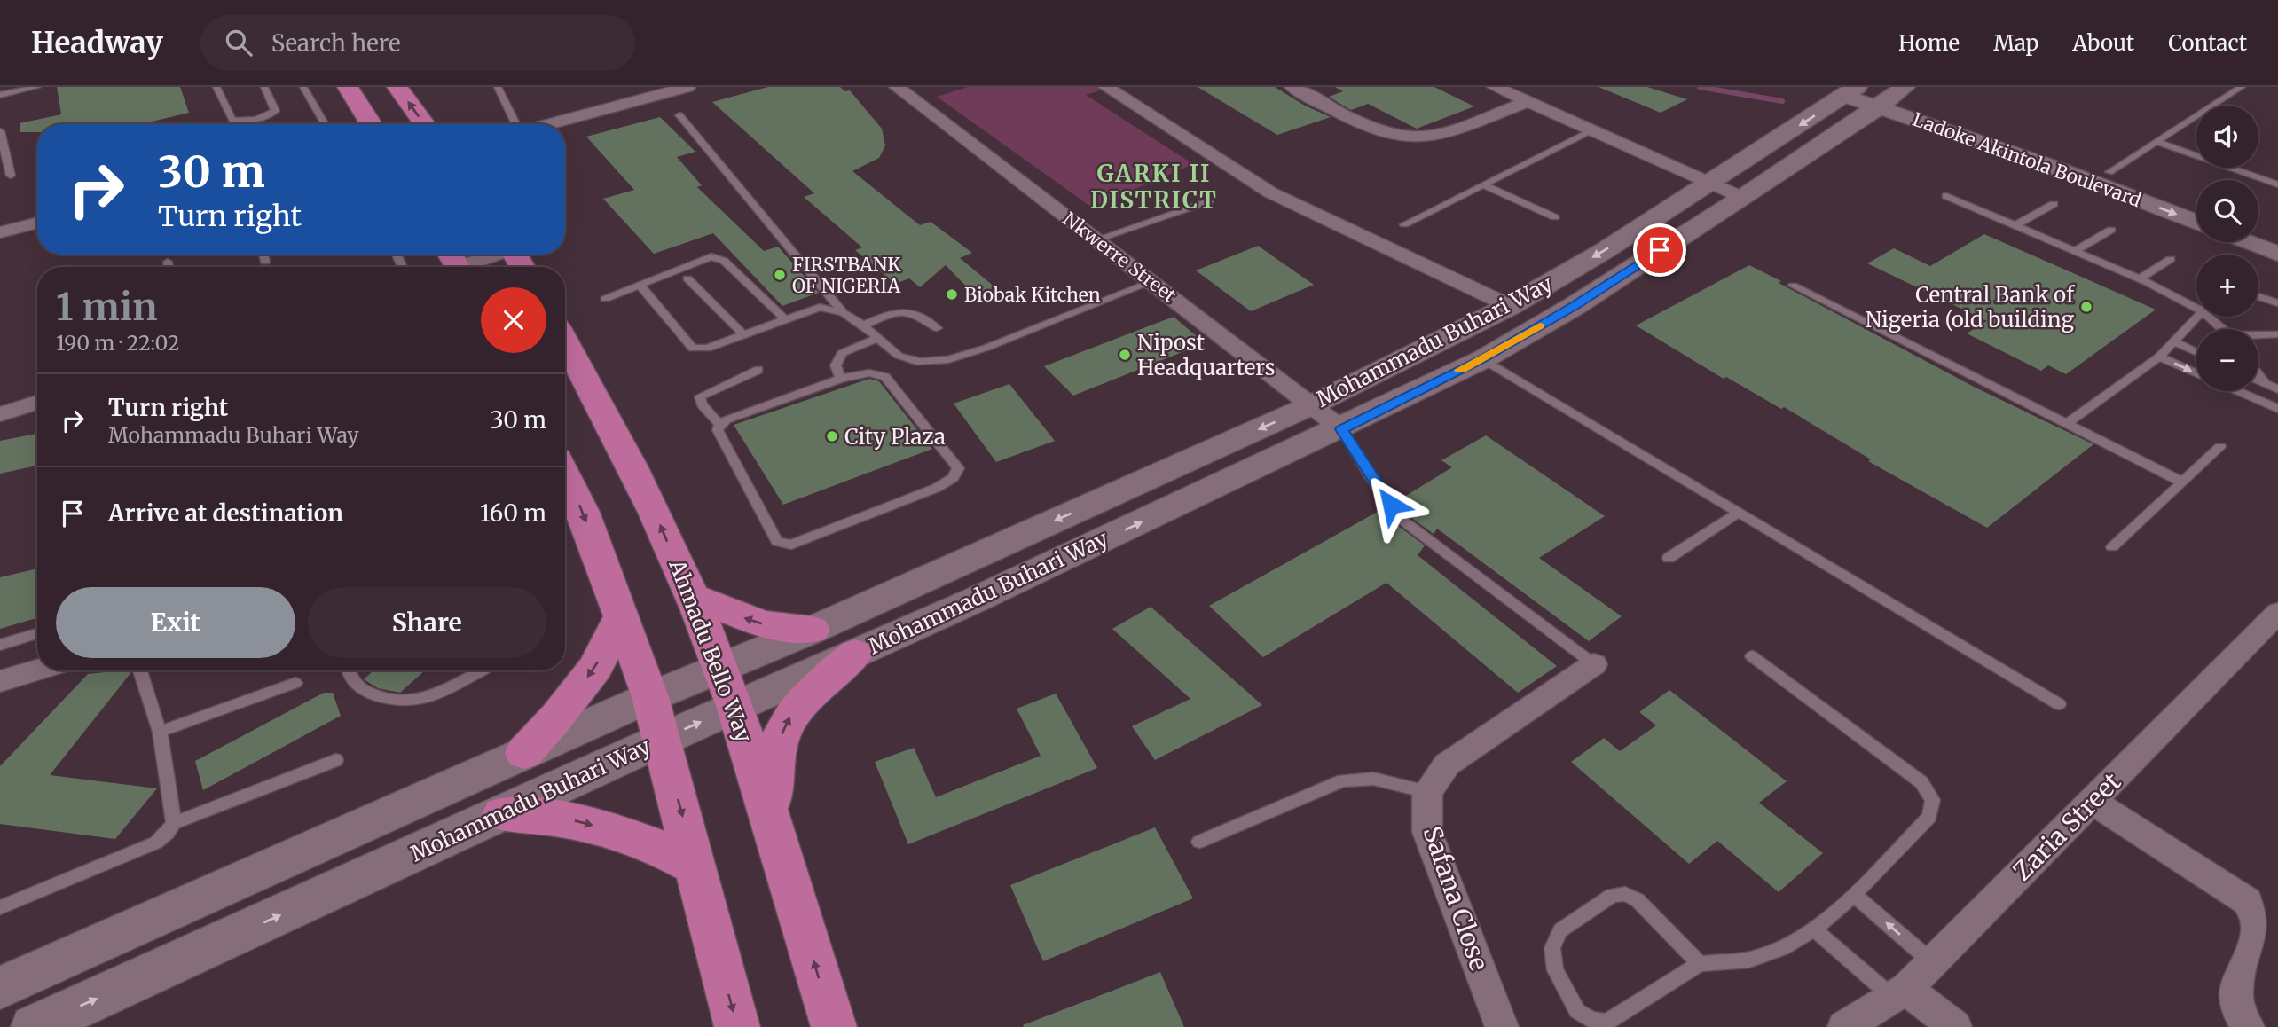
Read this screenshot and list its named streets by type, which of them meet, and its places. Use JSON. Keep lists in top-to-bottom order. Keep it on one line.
{"streets":{"main road":["Mohammadu Buhari Way","Ahmadu Bello Way"],"street":["Ladoke Akintola Boulevard","Nkwerre Street","Zaria Street","Safana Close"]},"crossings":[["Ladoke Akintola Boulevard","Mohammadu Buhari Way"],["Nkwerre Street","Mohammadu Buhari Way"],["Mohammadu Buhari Way","Ahmadu Bello Way"]],"districts":["GARKI II DISTRICT"],"places":["FIRSTBANK OF NIGERIA","Biobak Kitchen","Central Bank of Nigeria (old building","Nipost Headquarters","City Plaza"],"page":{"header":"Headway","search":"Search here","nav":["Home","Map","About","Contact"],"map_buttons":["+","−"],"turn":["30 m","Turn right"],"heading":["1 min","190 m · 22:02"],"list":[{"name":"Turn right","note":"Mohammadu Buhari Way","value":"30 m"},{"name":"Arrive at destination","value":"160 m"}],"buttons":["Exit","Share"]}}
